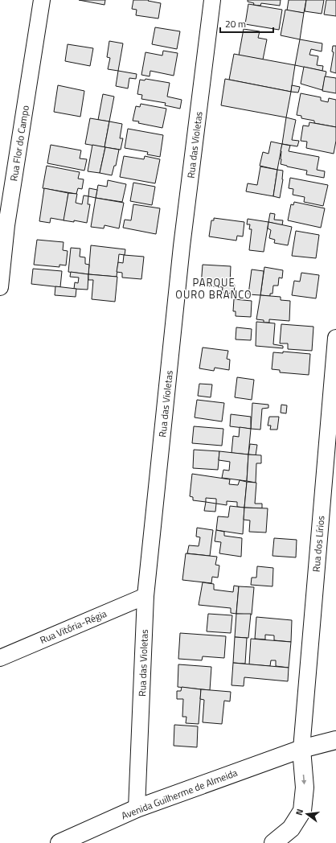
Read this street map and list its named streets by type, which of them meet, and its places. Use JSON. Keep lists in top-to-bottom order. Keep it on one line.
{"streets":{"street":["Rua Flor do Campo","Rua das Violetas","Rua dos Lírios","Rua Vitória-Régia","Avenida Guilherme de Almeida"]},"crossings":[["Rua das Violetas","Rua Vitória-Régia"],["Rua das Violetas","Avenida Guilherme de Almeida"],["Rua dos Lírios","Avenida Guilherme de Almeida"]],"districts":["PARQUE OURO BRANCO"],"scale_bar":"20 m","north":"left"}
